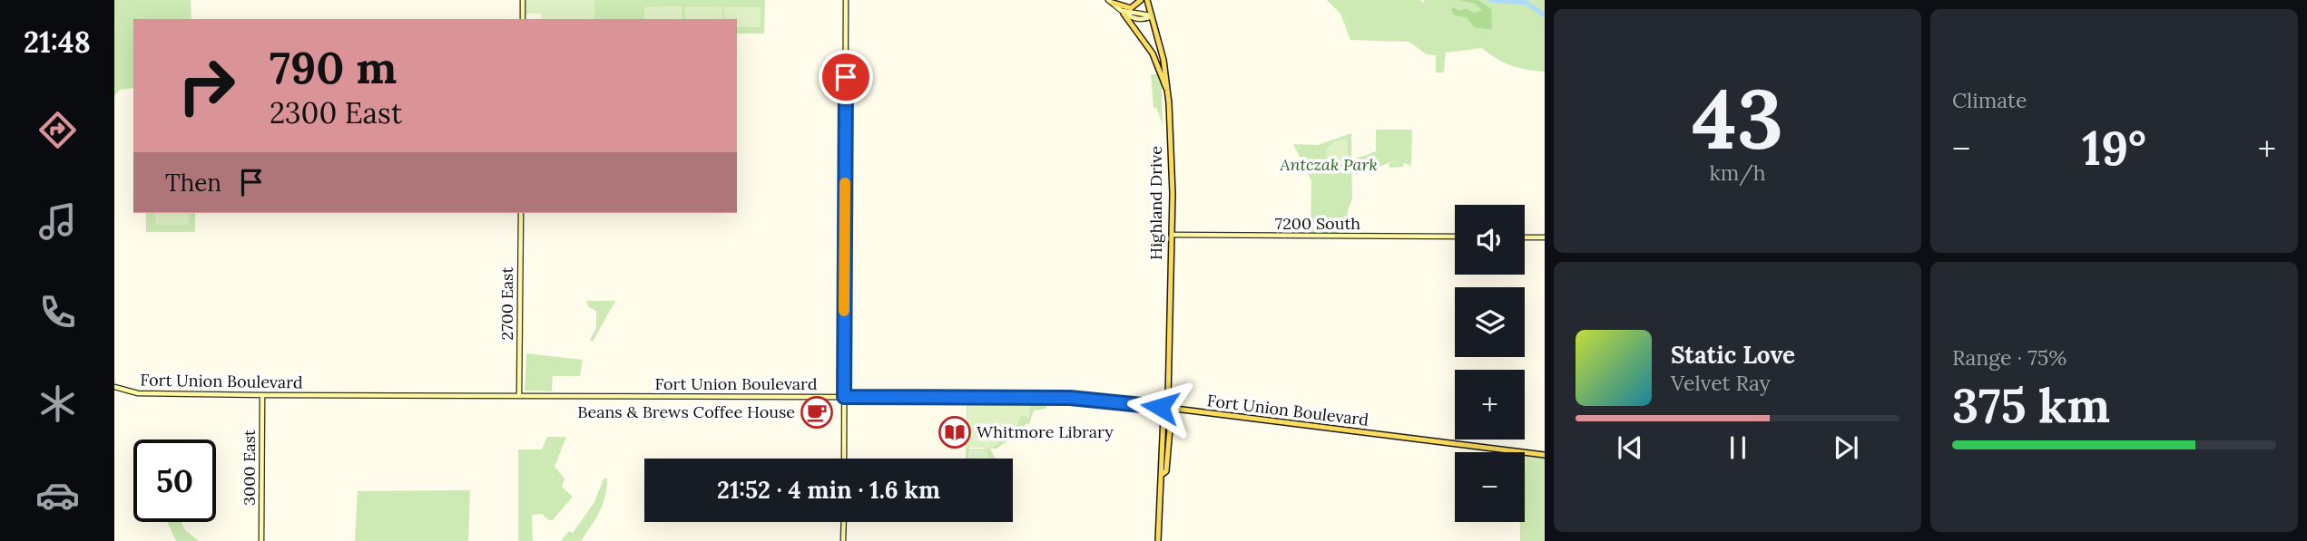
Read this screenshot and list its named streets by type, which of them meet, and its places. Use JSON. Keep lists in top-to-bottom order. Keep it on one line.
{"streets":{"main road":["Highland Drive","7200 South","2700 East","Fort Union Boulevard","3000 East"]},"crossings":[["Highland Drive","7200 South"],["Highland Drive","Fort Union Boulevard"],["2700 East","Fort Union Boulevard"],["Fort Union Boulevard","3000 East"]],"parks":["Antczak Park"],"places":{"cafe":["Beans & Brews Coffee House"],"library":["Whitmore Library"]},"page":{"tabs":"21:48","tile":[["43","km/h"],"Climate",["Range · 75%","375 km"]],"turn":["790 m","2300 East"],"heat":["−","19°","+"],"then":"Then","map_buttons":["+","−"],"song":["Static Love","Velvet Ray"],"limit":"50","trip":"21:52 · 4 min · 1.6 km"}}
